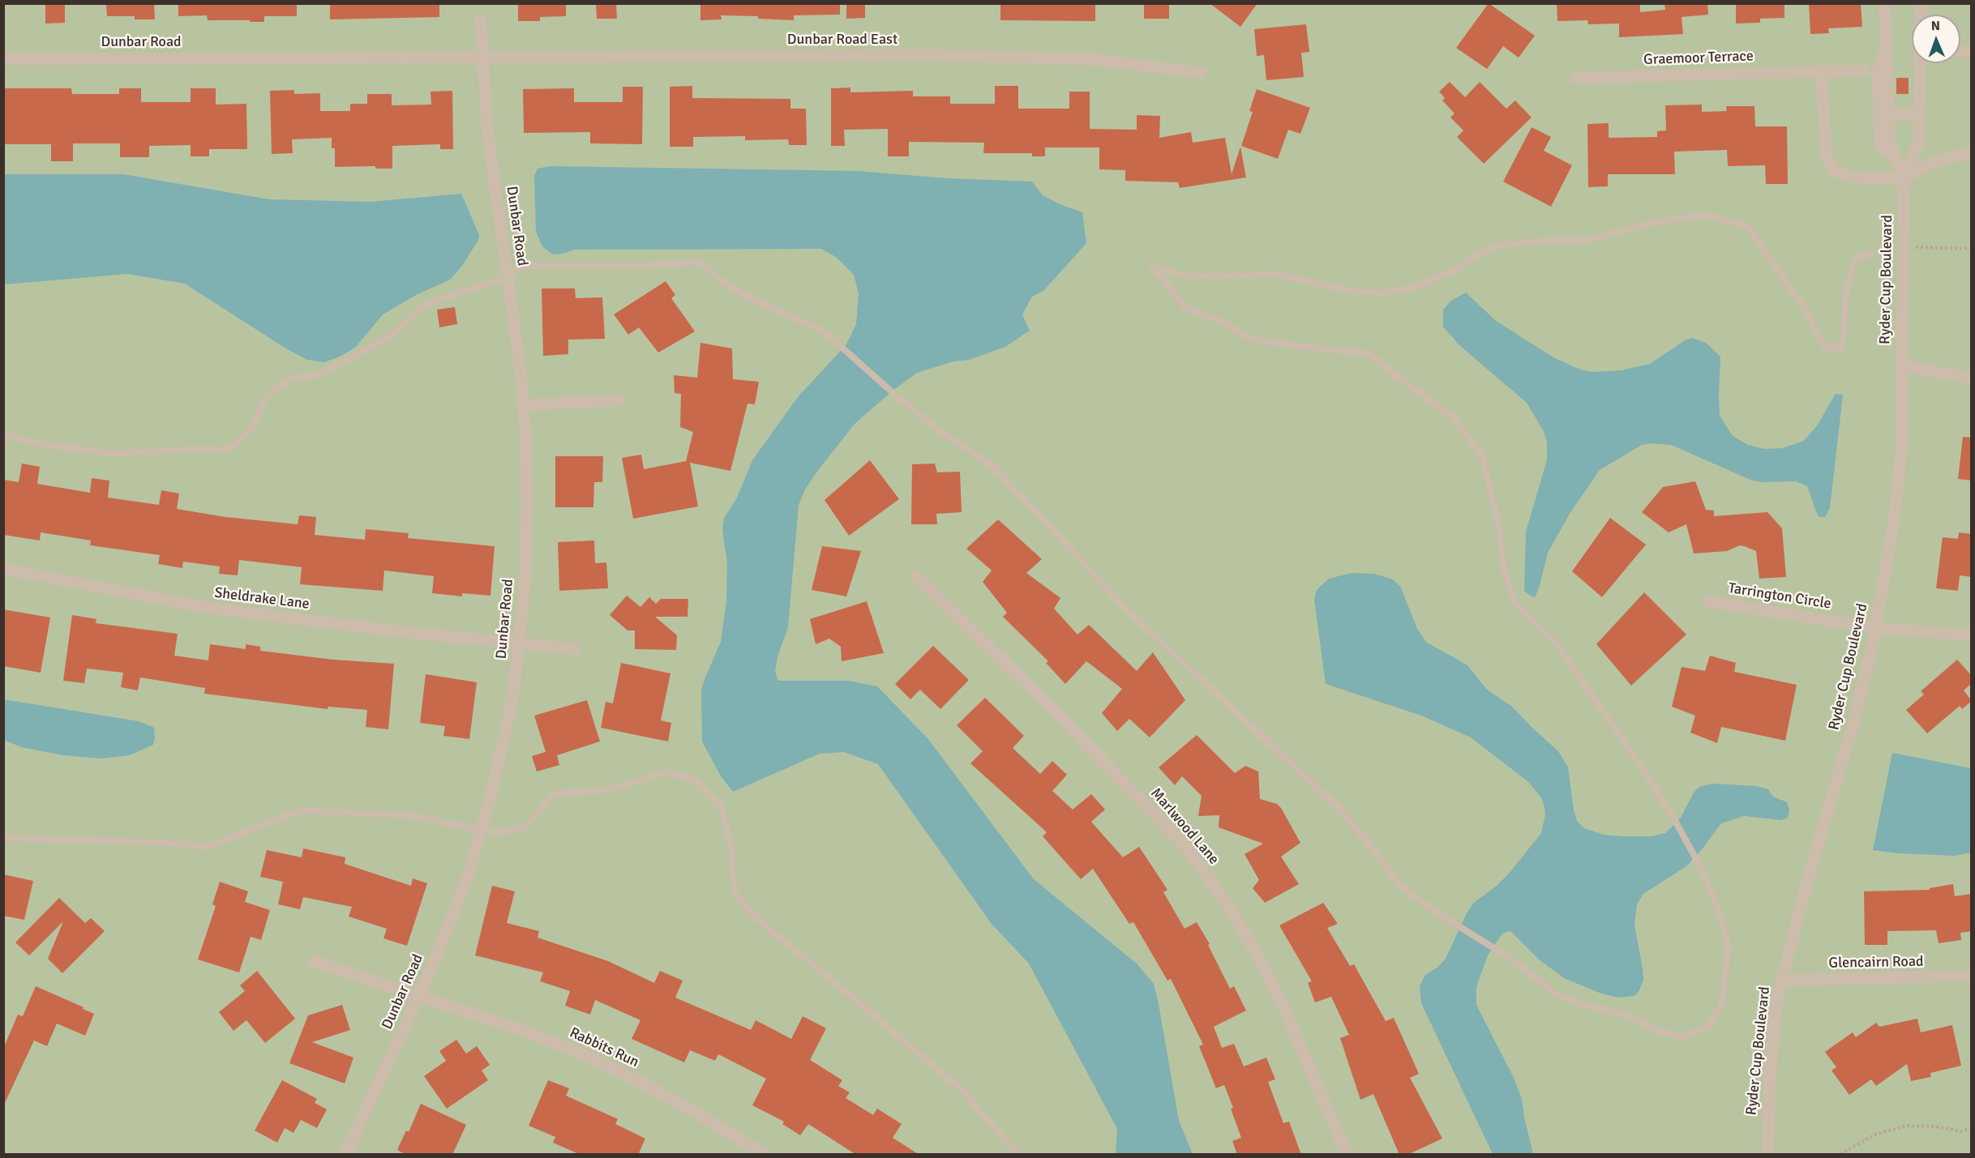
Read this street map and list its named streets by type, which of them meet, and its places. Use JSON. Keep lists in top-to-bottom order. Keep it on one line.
{"streets":{"street":["Dunbar Road East","Dunbar Road","Graemoor Terrace","Ryder Cup Boulevard","Tarrington Circle","Sheldrake Lane","Marlwood Lane","Glencairn Road","Rabbits Run"]},"crossings":[["Dunbar Road East","Dunbar Road"],["Dunbar Road","Sheldrake Lane"],["Dunbar Road","Rabbits Run"],["Ryder Cup Boulevard","Tarrington Circle"],["Ryder Cup Boulevard","Glencairn Road"]],"north":"top"}
